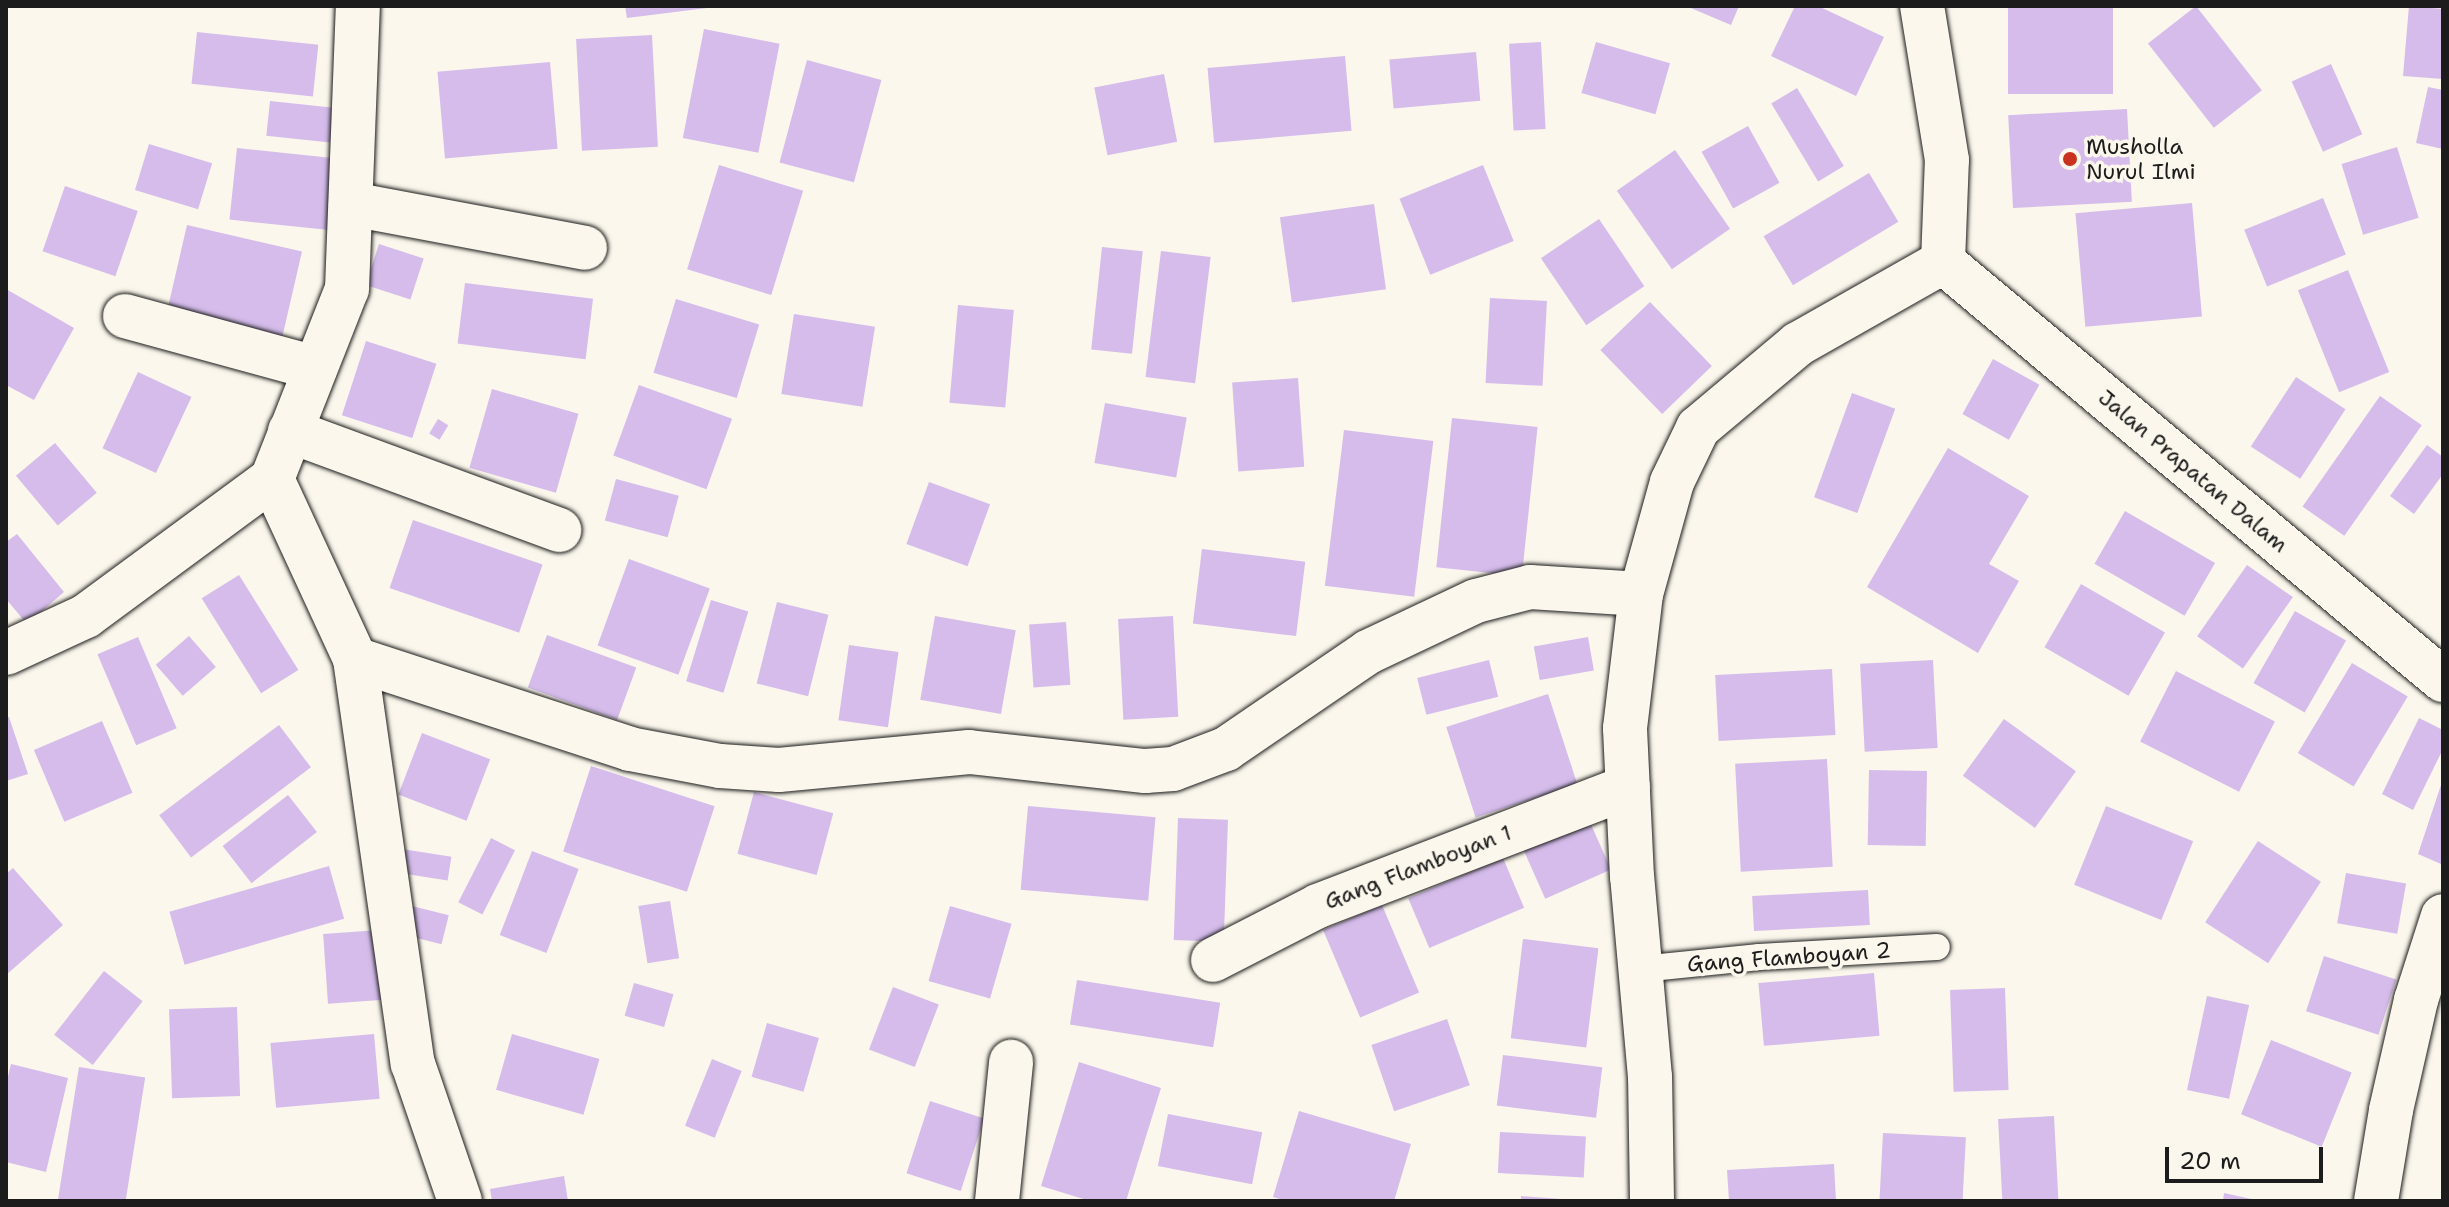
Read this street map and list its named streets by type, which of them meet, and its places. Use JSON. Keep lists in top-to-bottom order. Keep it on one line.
{"streets":{"street":["Jalan Prapatan Dalam","Gang Flamboyan 1"],"lane":["Gang Flamboyan 2"]},"places":["Musholla Nurul Ilmi"],"scale_bar":"20 m"}
